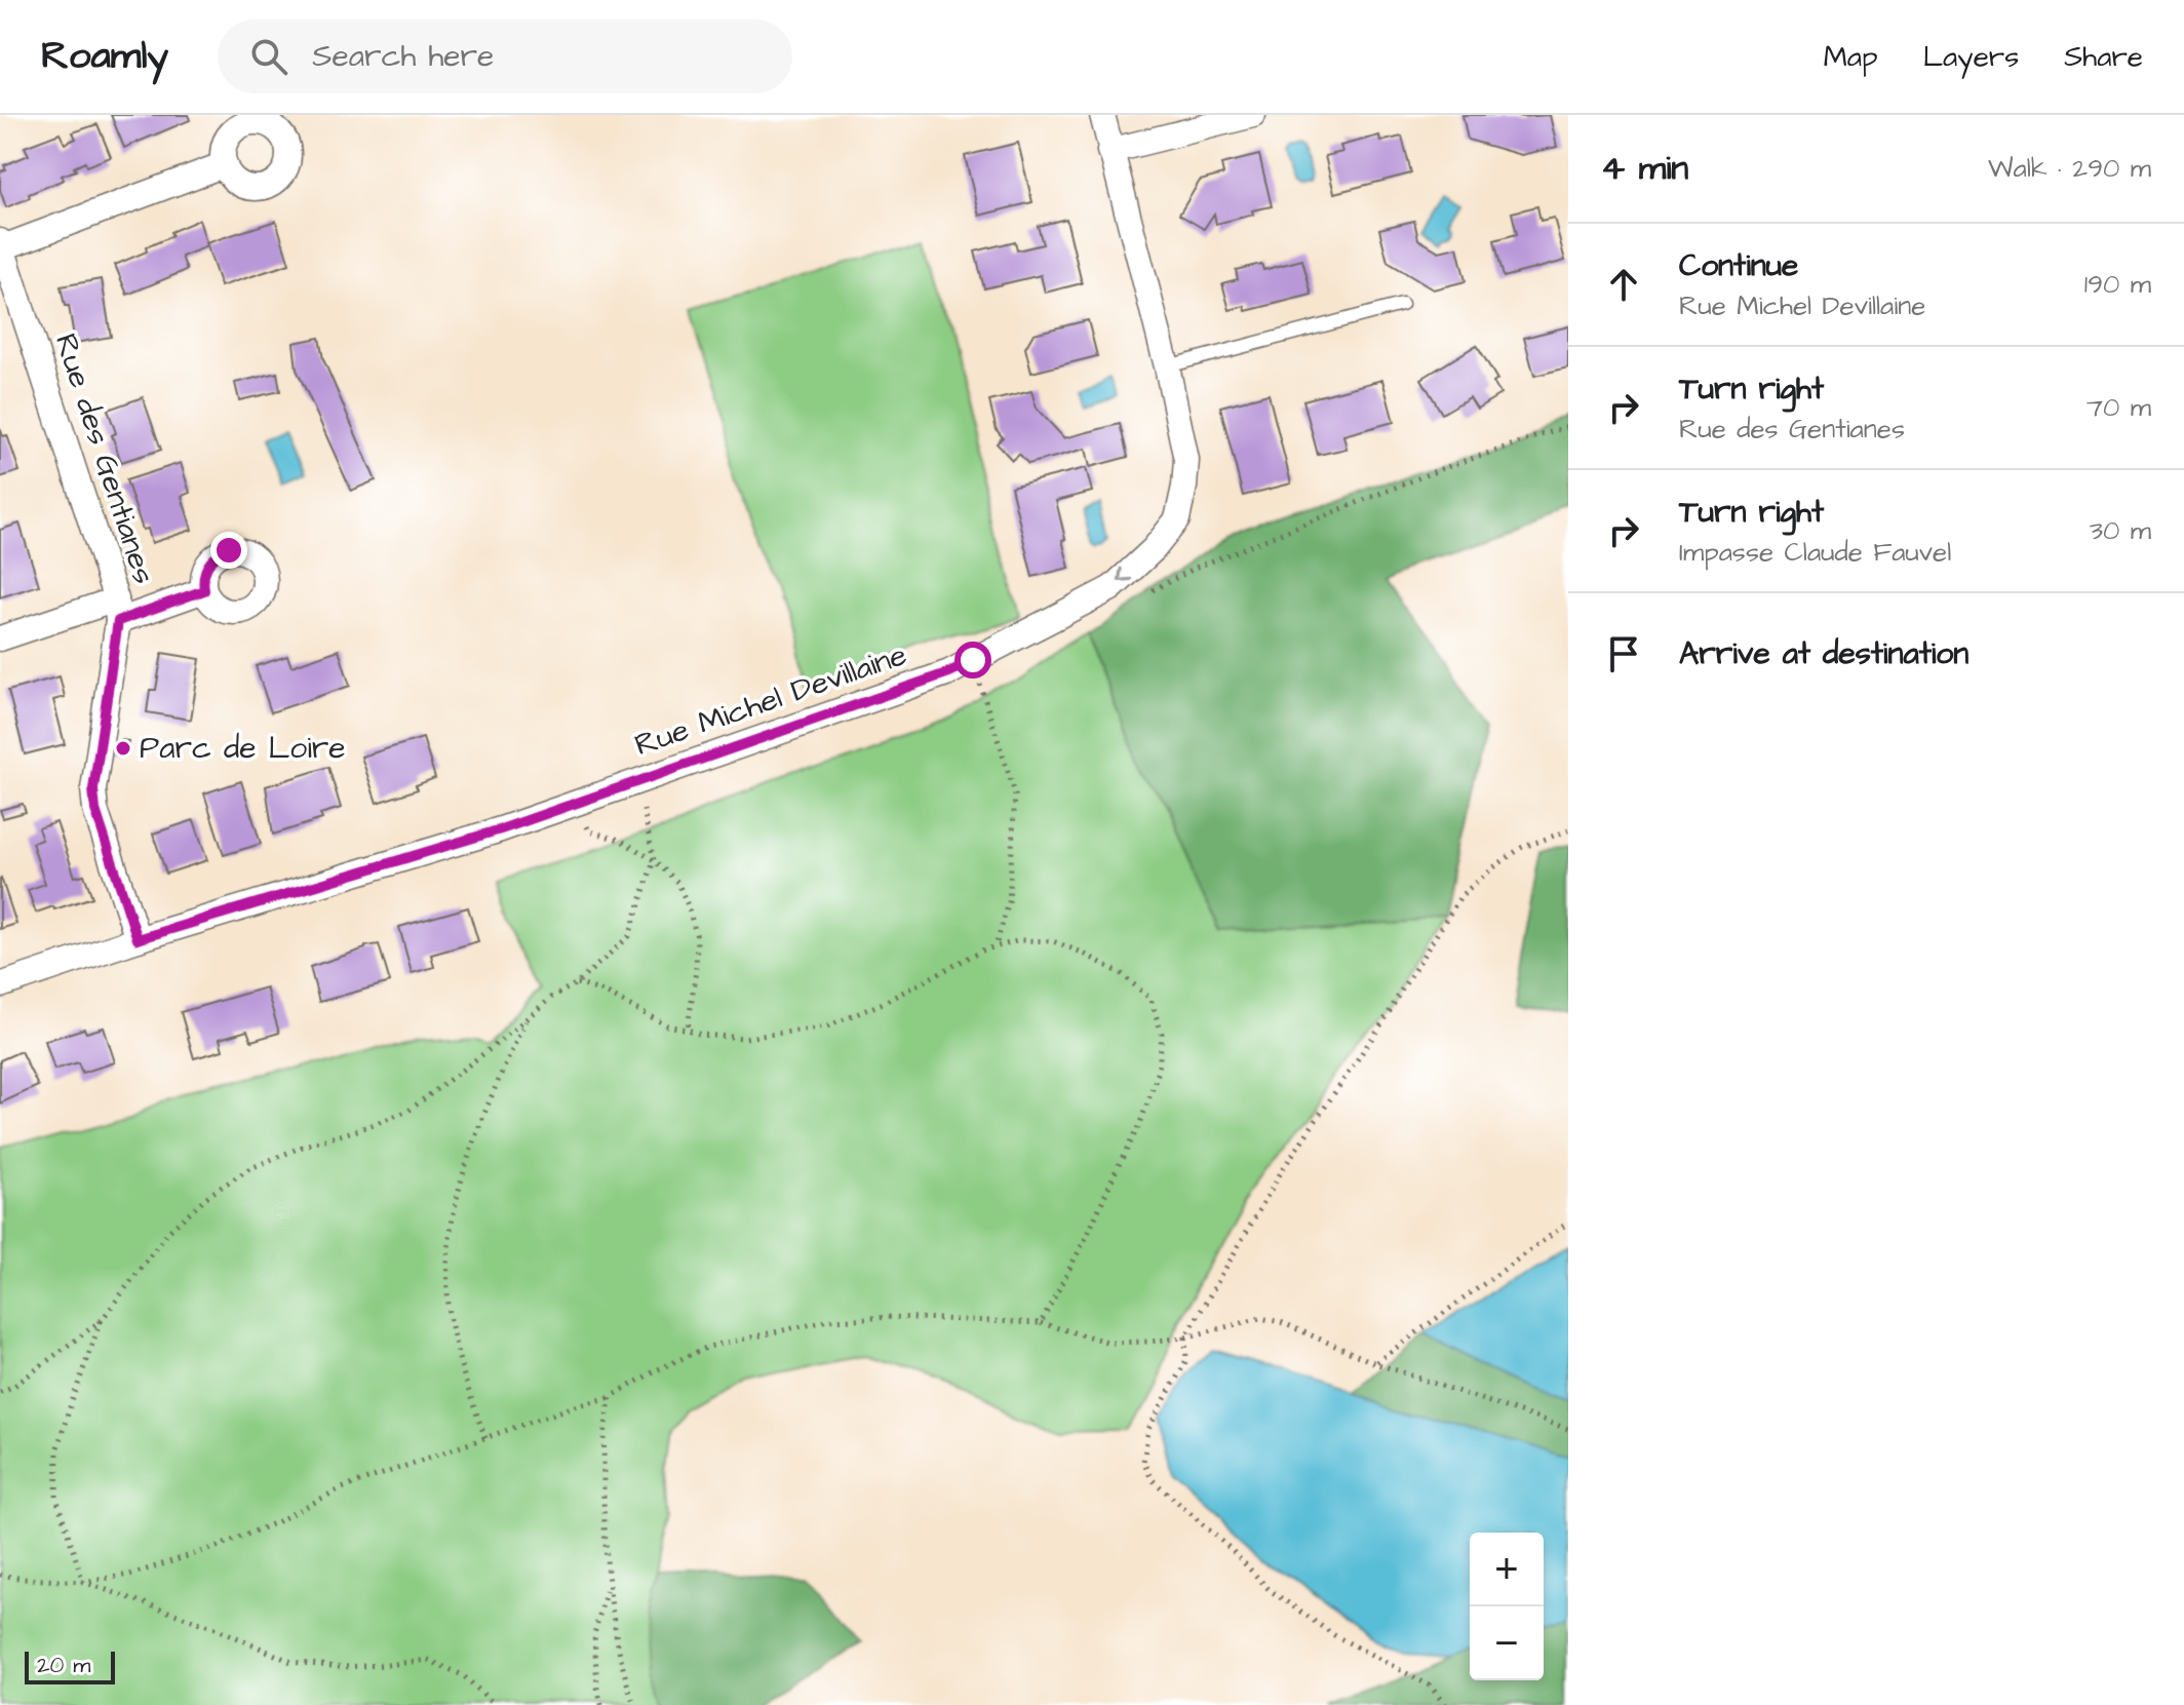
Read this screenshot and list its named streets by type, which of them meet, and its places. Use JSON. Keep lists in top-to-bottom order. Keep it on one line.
{"streets":{"street":["Rue des Gentianes","Rue Michel Devillaine"]},"crossings":[["Rue des Gentianes","Rue Michel Devillaine"]],"places":["Parc de Loire"],"scale_bar":"20 m","page":{"header":"Roamly","search":"Search here","nav":["Map","Layers","Share"],"heading":["4 min","Walk · 290 m"],"list":[["Continue","Rue Michel Devillaine","190 m"],["Turn right","Rue des Gentianes","70 m"],["Turn right","Impasse Claude Fauvel","30 m"],"Arrive at destination"],"map_buttons":["+","−"],"scale":"20 m"}}
